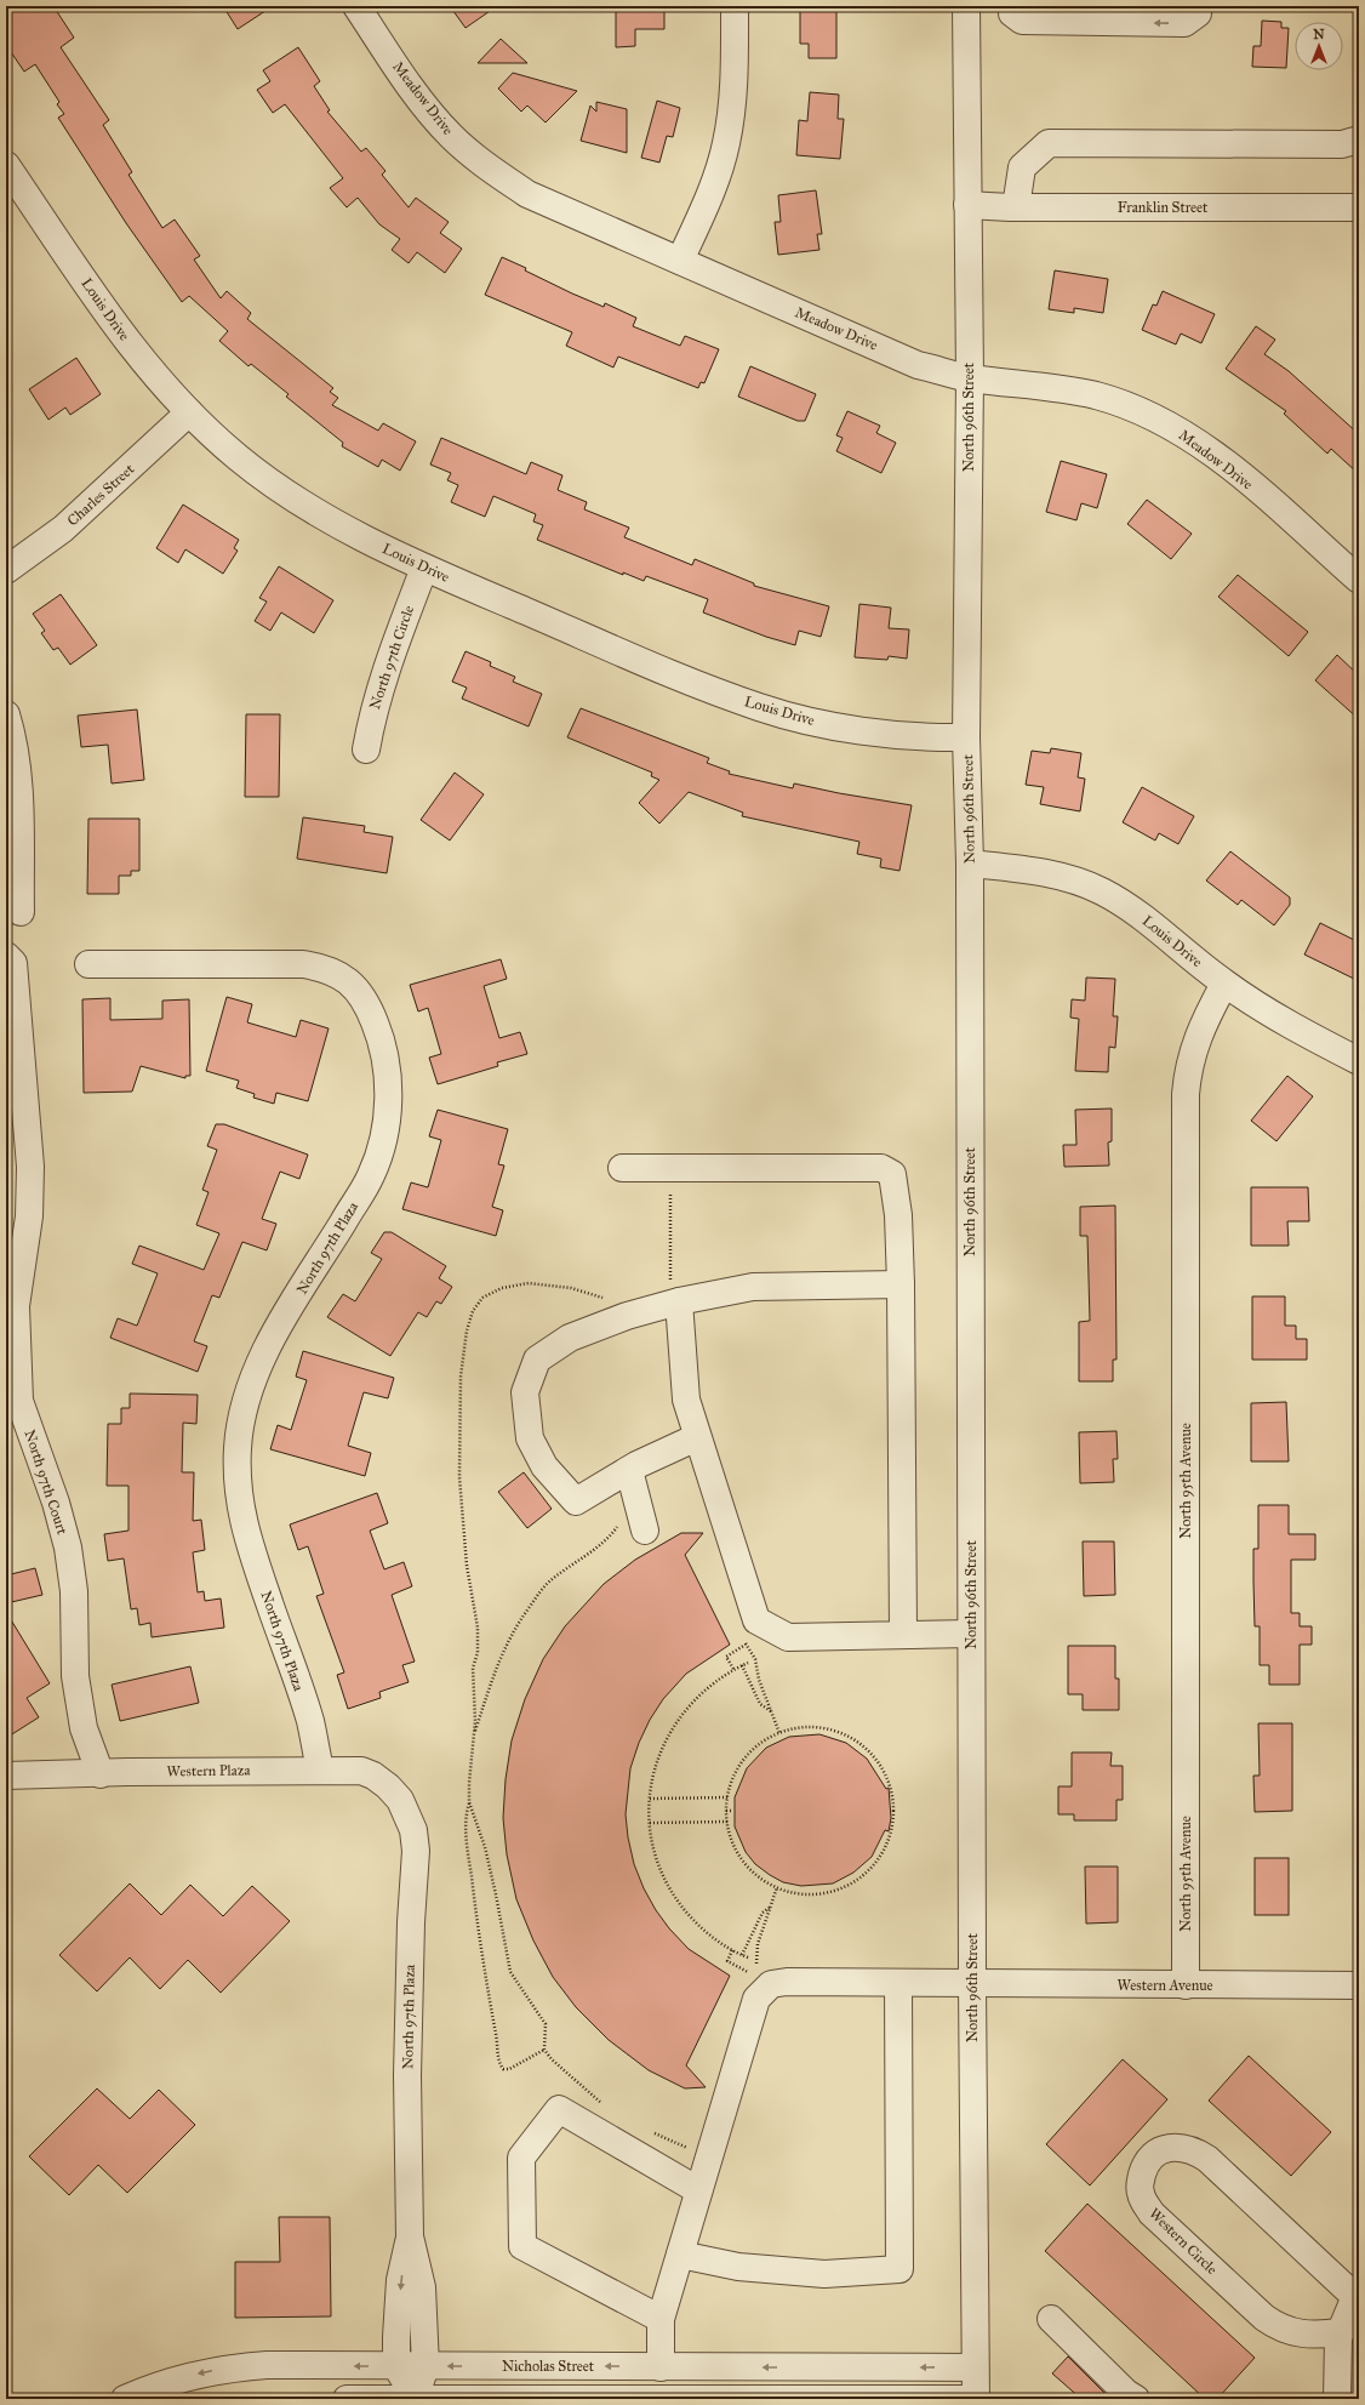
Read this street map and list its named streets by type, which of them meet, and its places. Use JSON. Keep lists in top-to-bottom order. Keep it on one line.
{"streets":{"street":["Meadow Drive","Franklin Street","Louis Drive","North 96th Street","Charles Street","North 97th Circle","North 97th Plaza","North 95th Avenue","North 97th Court","Western Plaza","Western Avenue","Western Circle","Nicholas Street"]},"crossings":[["Meadow Drive","North 96th Street"],["Franklin Street","North 96th Street"],["Louis Drive","North 96th Street"],["Louis Drive","Charles Street"],["Louis Drive","North 97th Circle"],["Louis Drive","North 95th Avenue"],["North 96th Street","Western Avenue"],["North 96th Street","Nicholas Street"],["North 97th Plaza","Western Plaza"],["North 97th Plaza","Nicholas Street"],["North 95th Avenue","Western Avenue"],["North 97th Court","Western Plaza"],["Western Avenue","Nicholas Street"]],"north":"top"}
